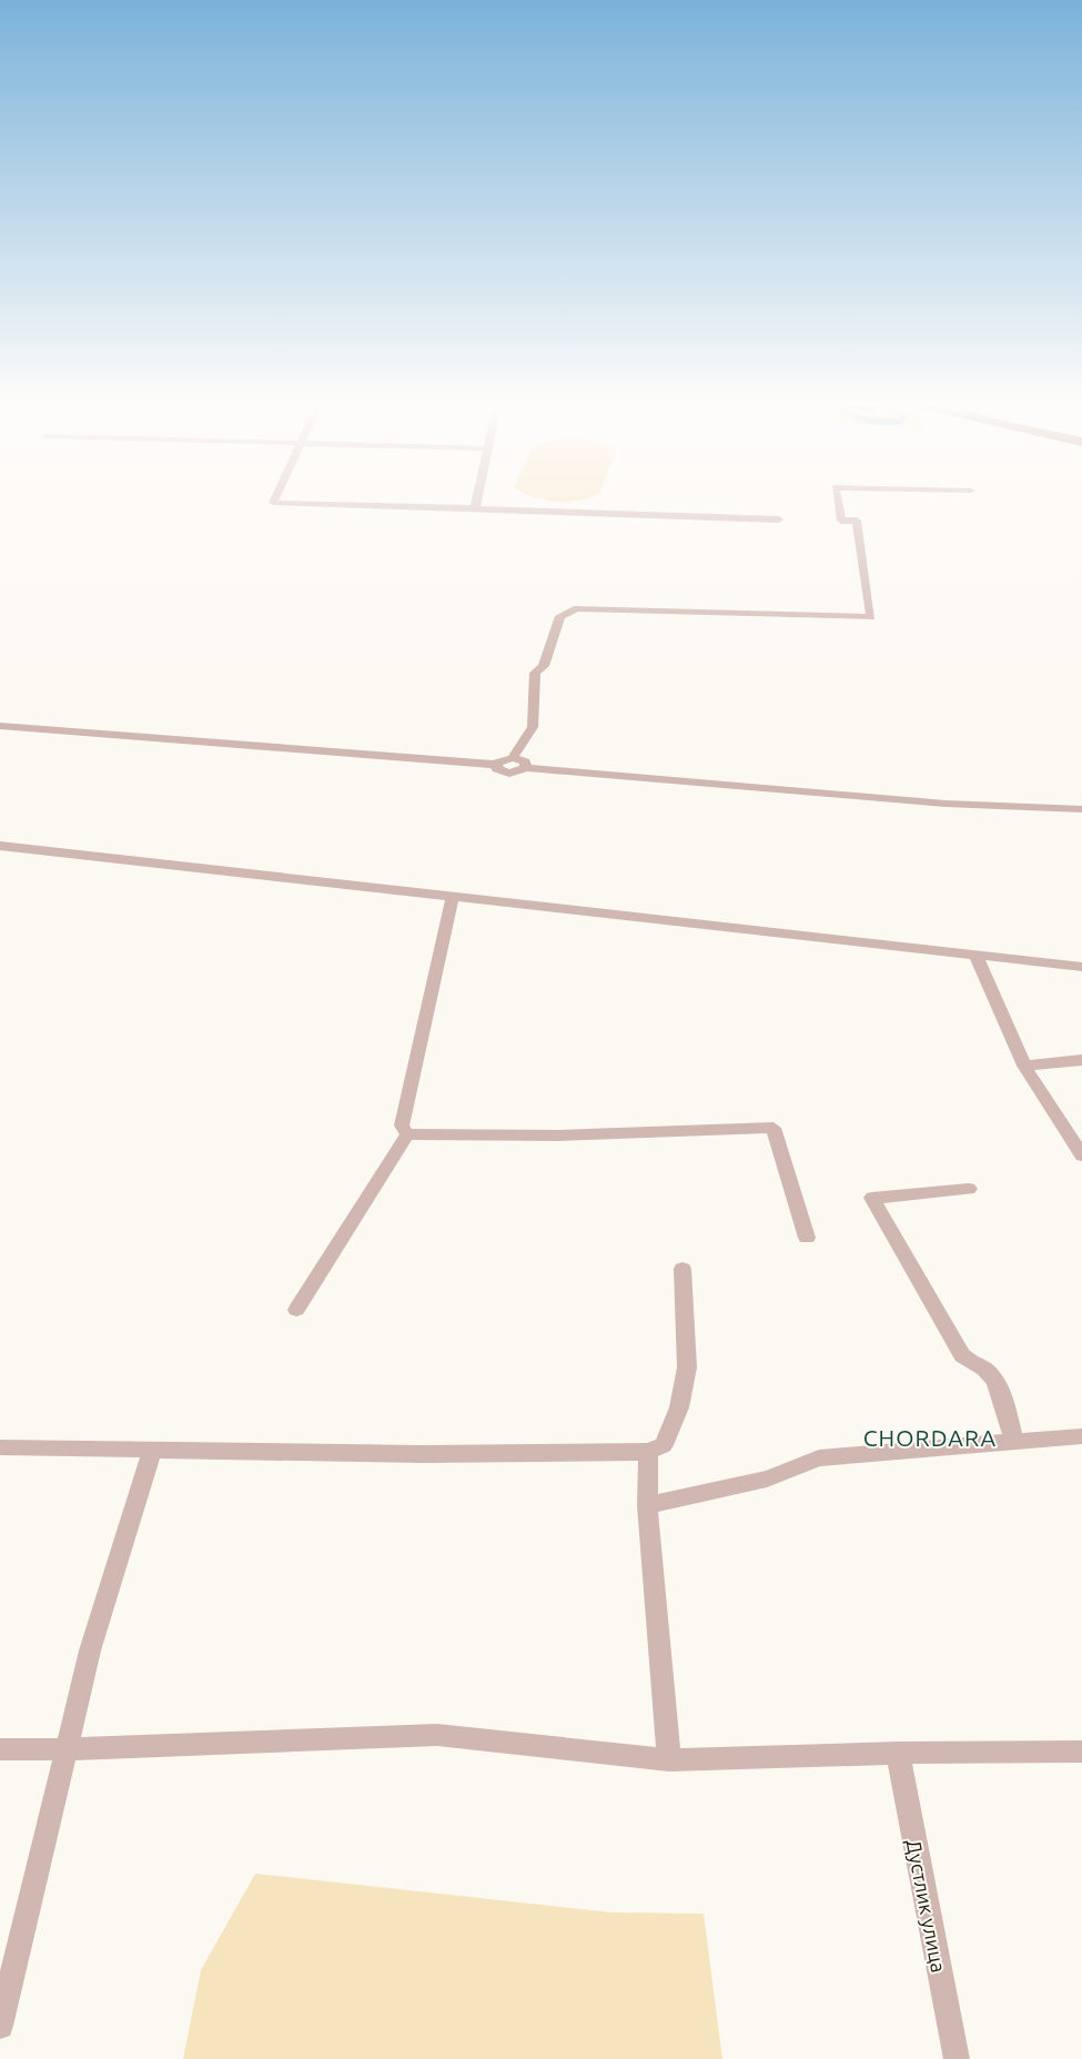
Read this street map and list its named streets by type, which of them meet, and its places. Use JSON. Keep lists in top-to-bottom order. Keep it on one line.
{"streets":{"street":["Дустлик улица"]},"districts":["CHORDARA"]}
